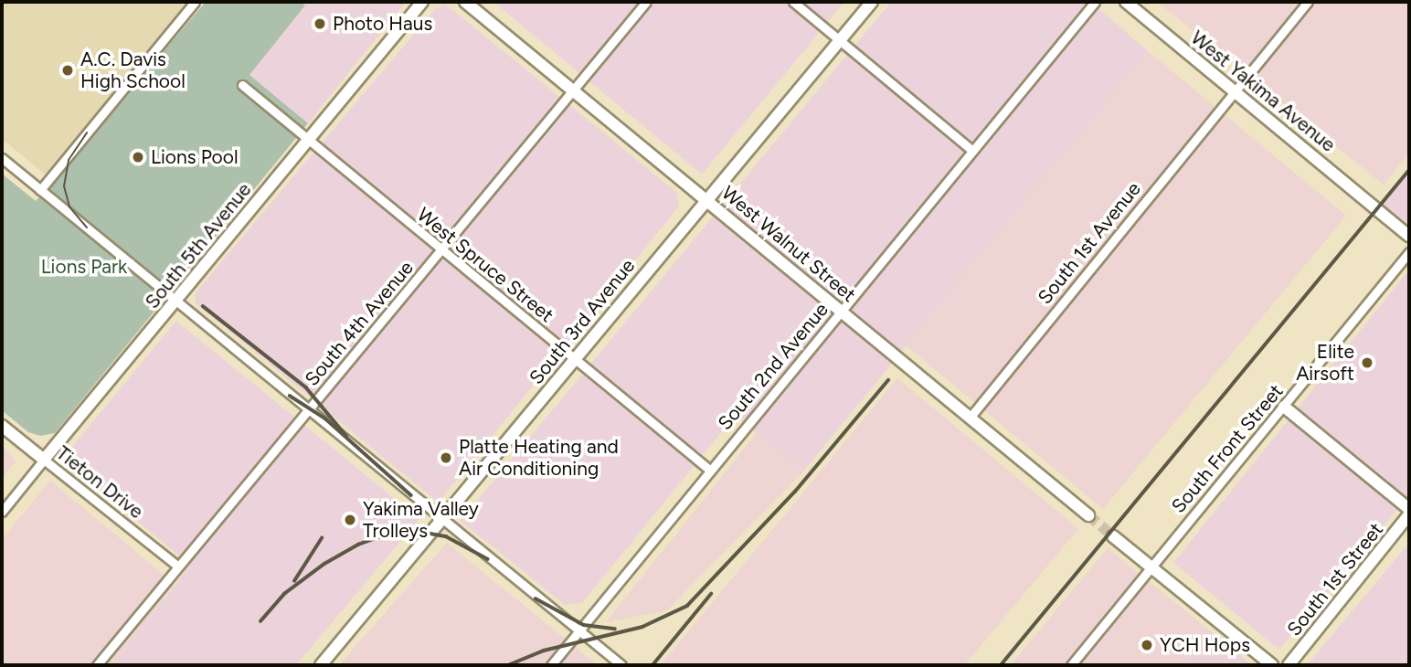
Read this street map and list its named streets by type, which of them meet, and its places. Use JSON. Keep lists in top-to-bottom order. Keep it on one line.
{"streets":{"street":["West Yakima Avenue","South 1st Avenue","West Walnut Street","South 5th Avenue","West Spruce Street","South 3rd Avenue","South 4th Avenue","South 2nd Avenue","South Front Street","Tieton Drive","South 1st Street"]},"crossings":[["West Yakima Avenue","South 1st Avenue"],["South 1st Avenue","West Walnut Street"],["West Walnut Street","South 3rd Avenue"],["West Walnut Street","South 4th Avenue"],["West Walnut Street","South 2nd Avenue"],["South 5th Avenue","West Spruce Street"],["South 5th Avenue","Tieton Drive"],["West Spruce Street","South 3rd Avenue"],["West Spruce Street","South 4th Avenue"],["West Spruce Street","South 2nd Avenue"],["South 4th Avenue","Tieton Drive"]],"parks":["Lions Park"],"places":["Photo Haus","A.C. Davis High School","Lions Pool","Elite Airsoft","Platte Heating and Air Conditioning","Yakima Valley Trolleys","YCH Hops"]}
